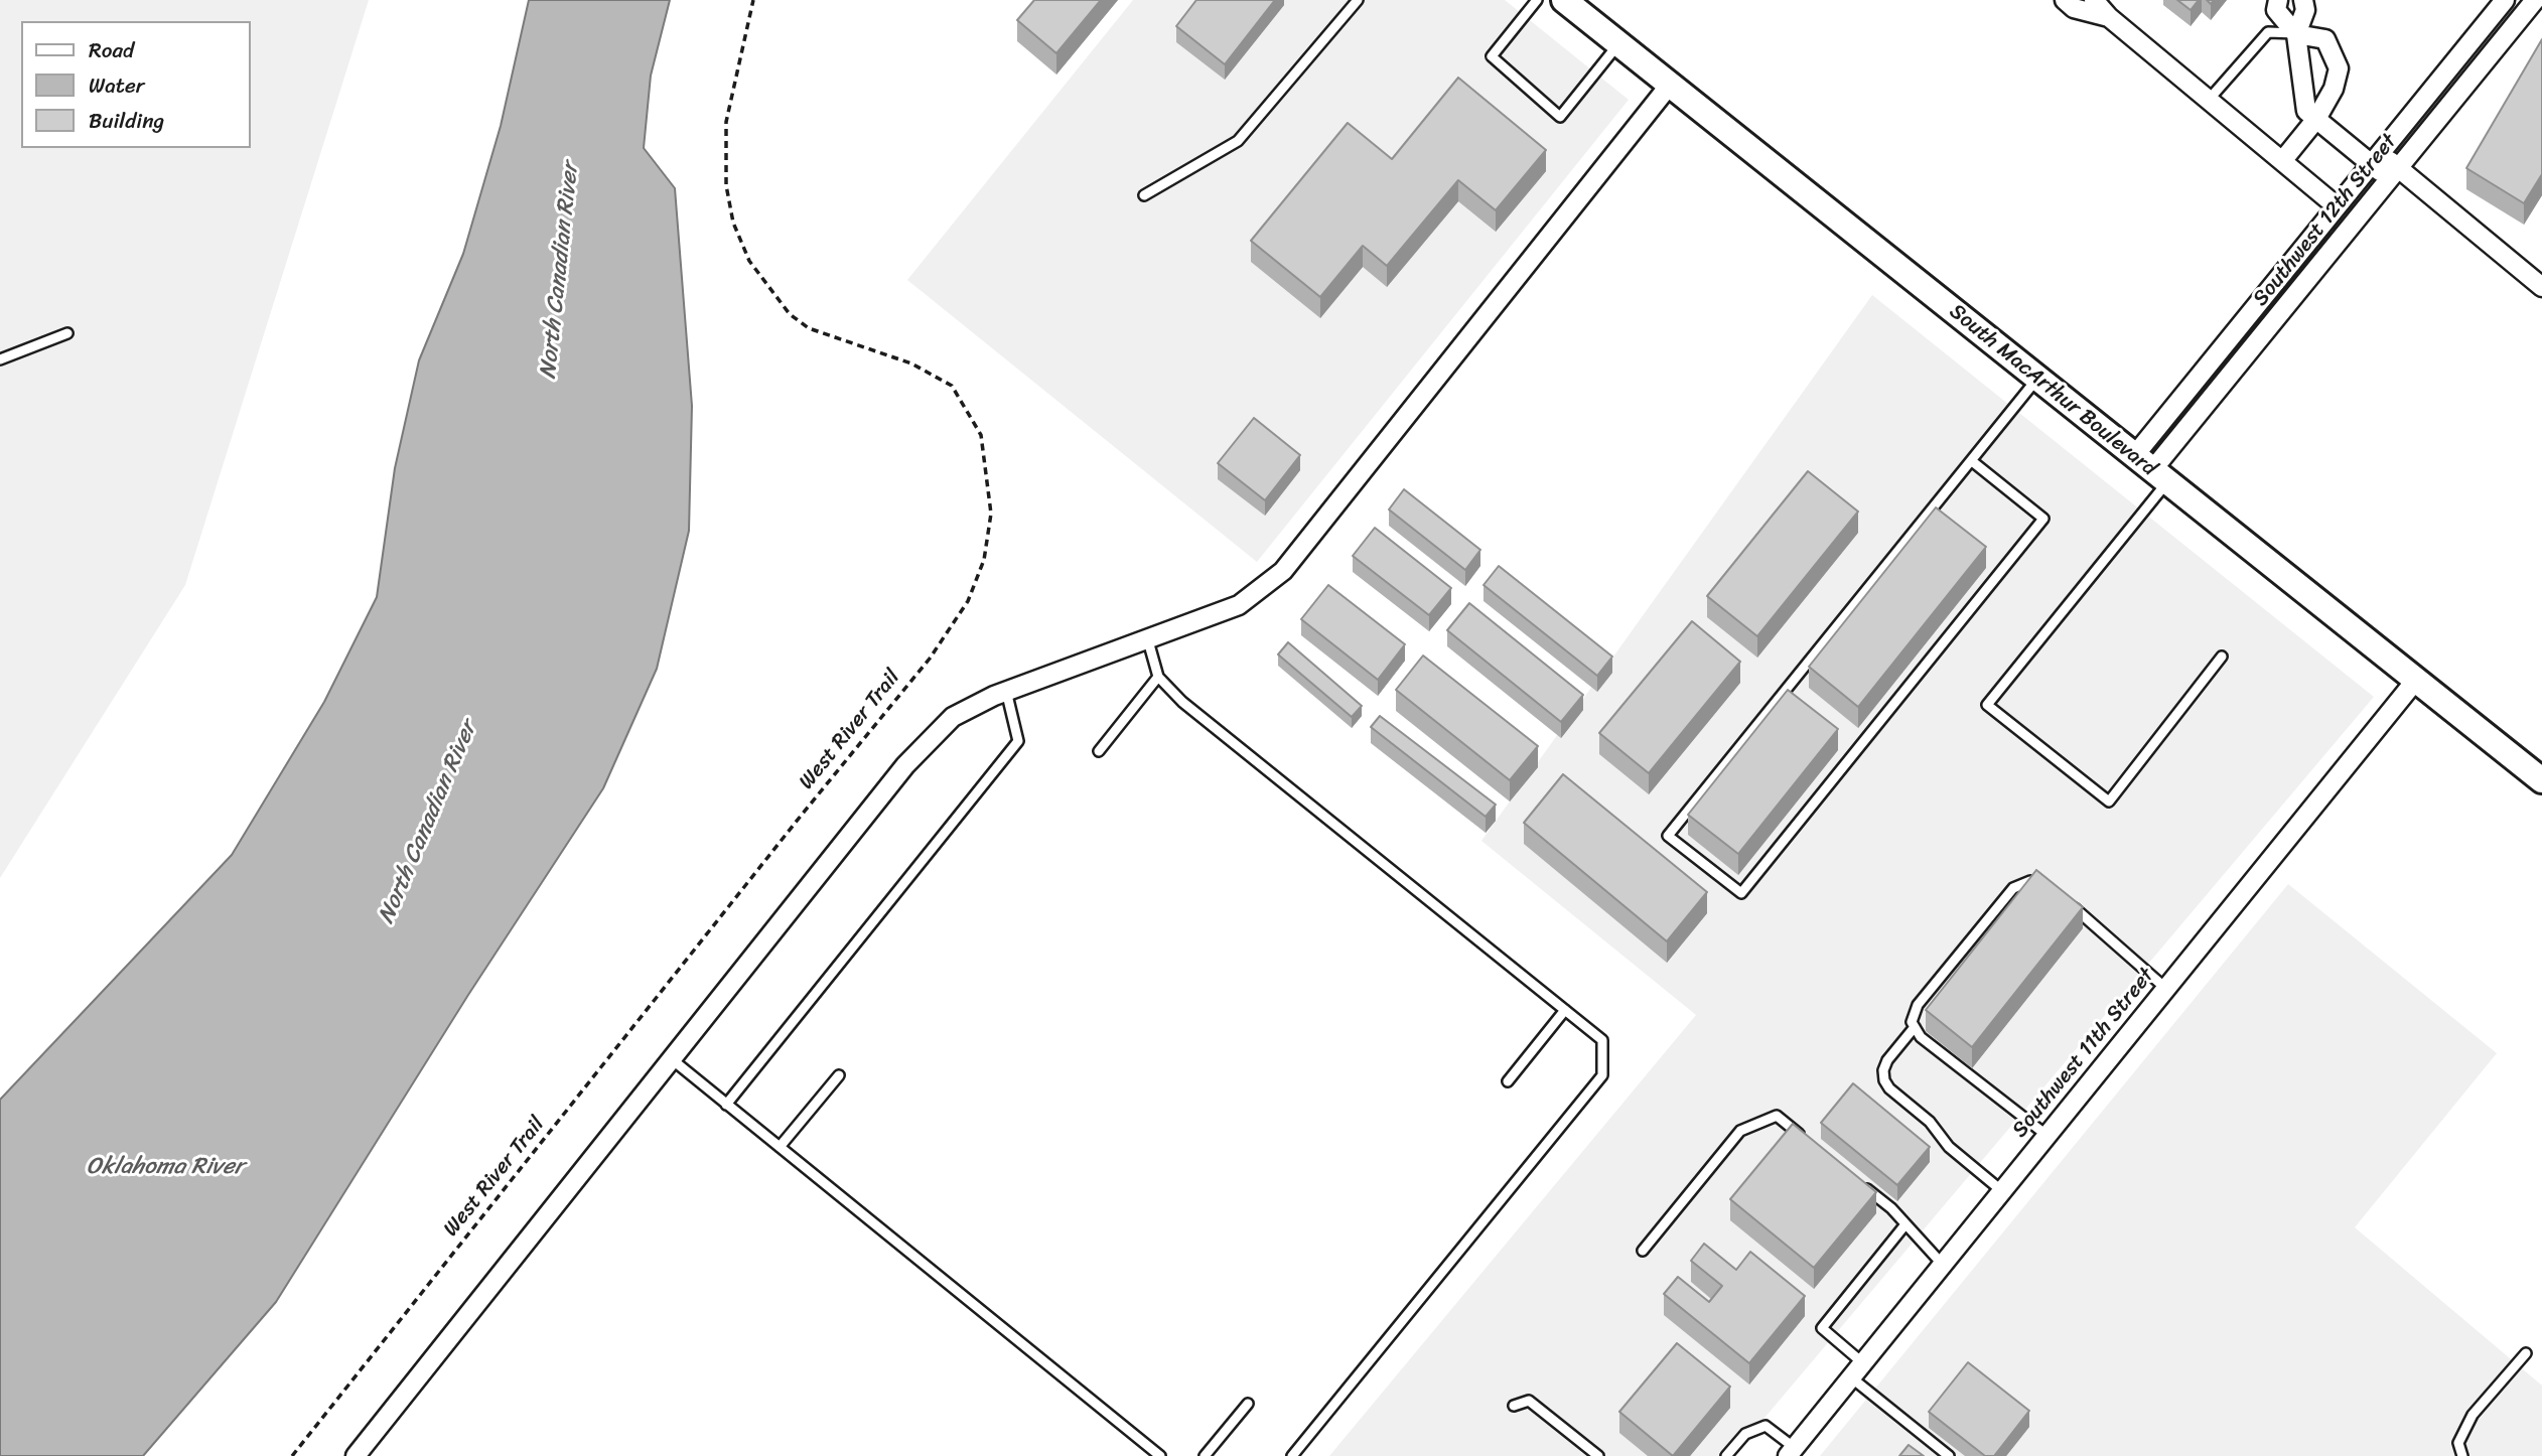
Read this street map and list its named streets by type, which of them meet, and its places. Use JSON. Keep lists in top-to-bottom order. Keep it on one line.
{"streets":{"main road":["South MacArthur Boulevard"],"street":["Southwest 12th Street","Southwest 11th Street"],"path":["West River Trail"]},"crossings":[["Southwest 12th Street","South MacArthur Boulevard"],["South MacArthur Boulevard","Southwest 11th Street"]],"water":["North Canadian River","Oklahoma River"],"legend":["Road","Water","Building"]}
